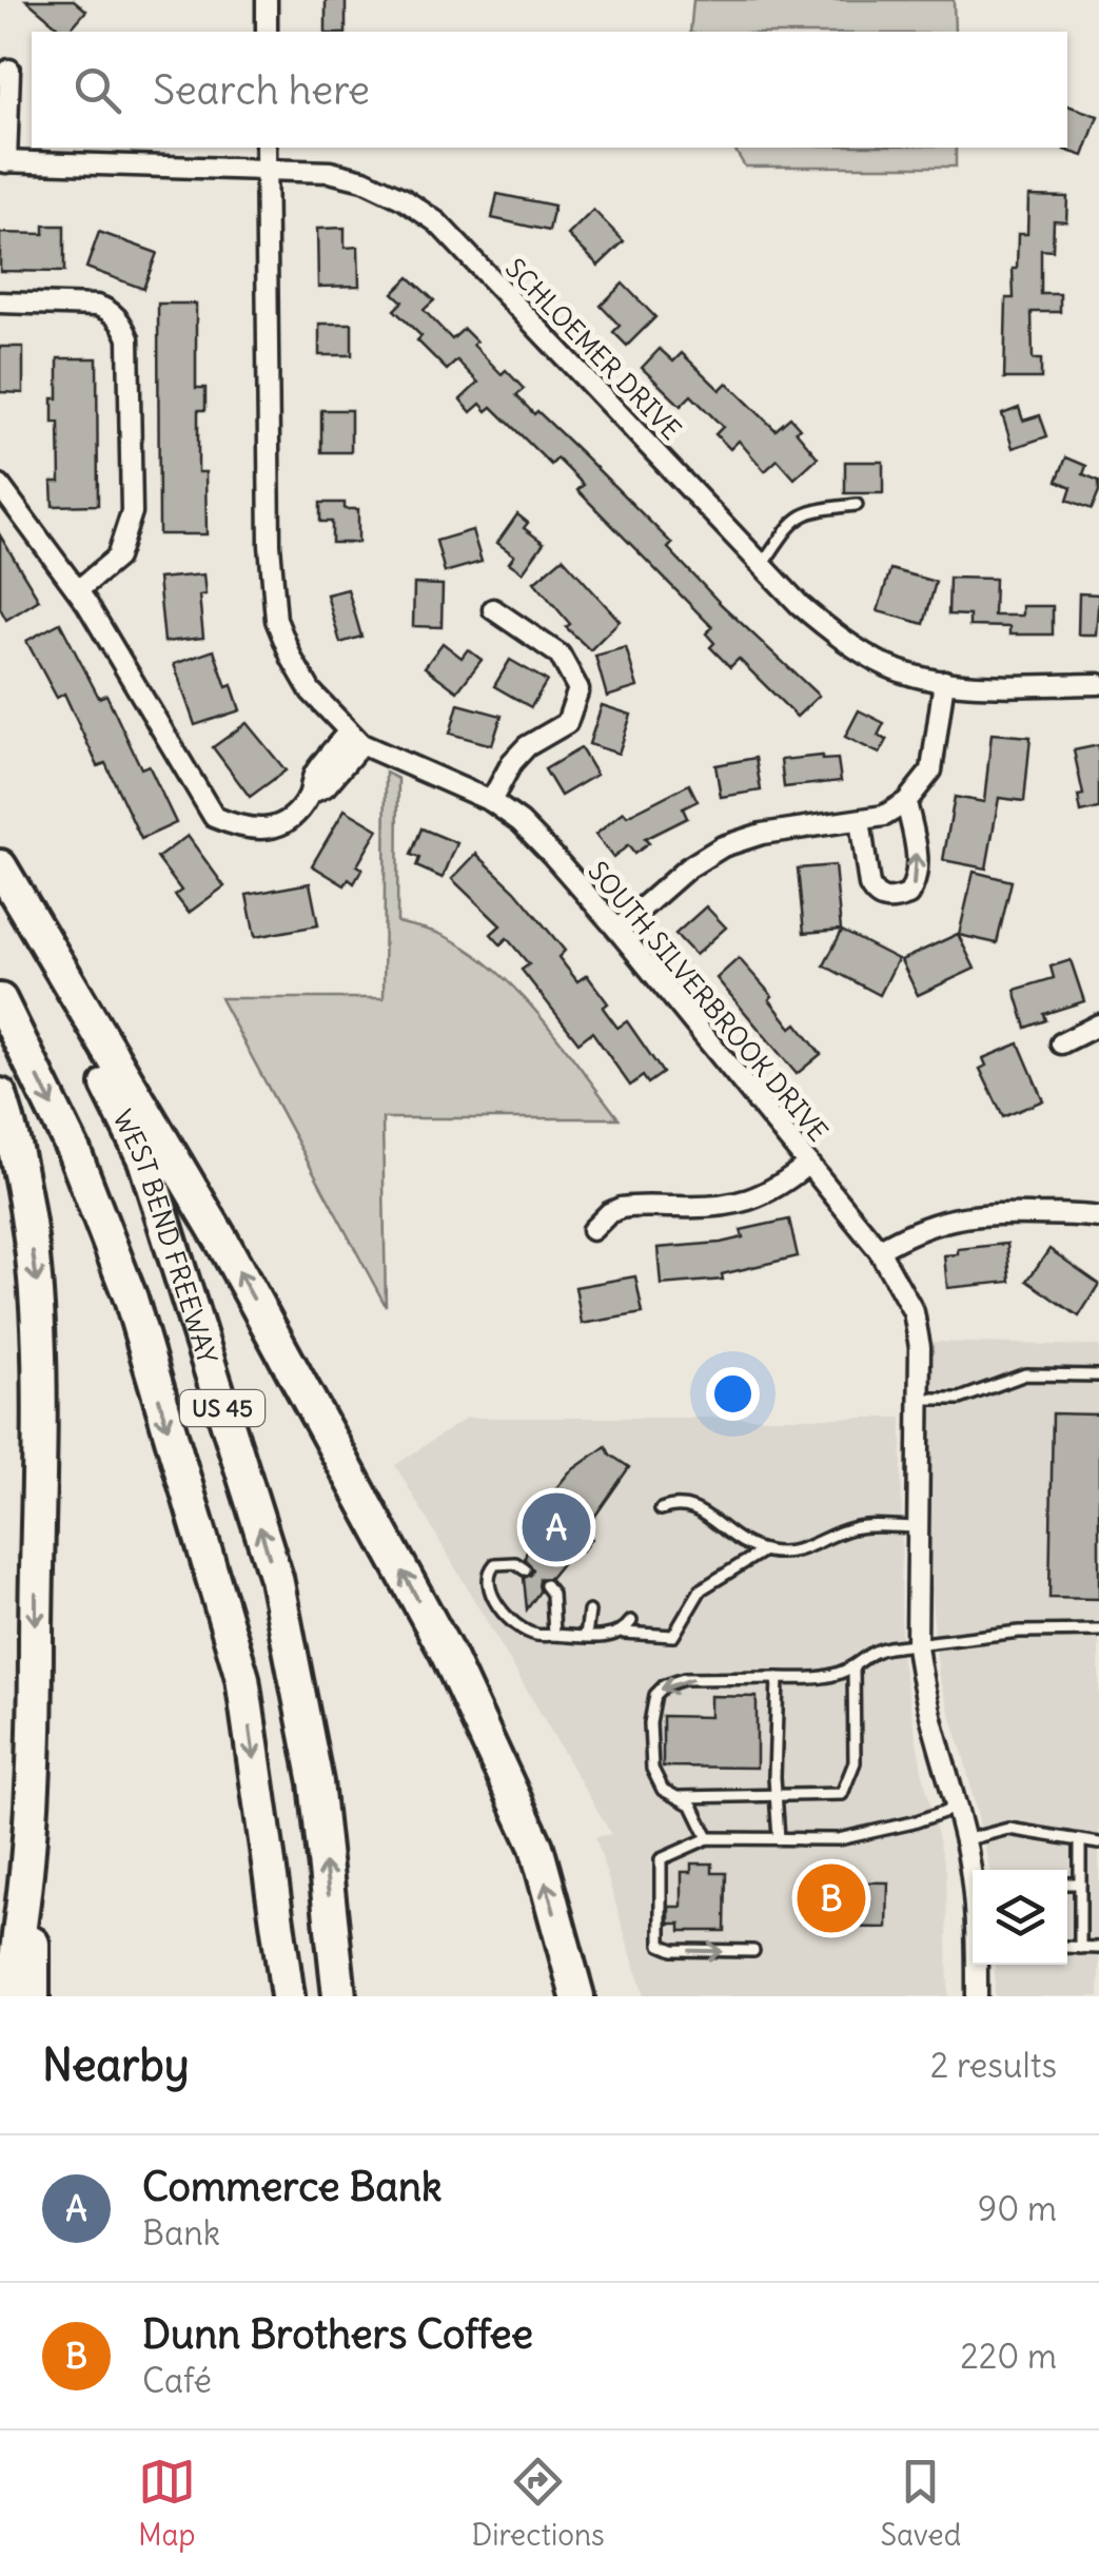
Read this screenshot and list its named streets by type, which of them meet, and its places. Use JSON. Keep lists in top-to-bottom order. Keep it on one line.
{"streets":{"highway":["WEST BEND FREEWAY","US 45"],"street":["SCHLOEMER DRIVE","SOUTH SILVERBROOK DRIVE"]},"crossings":[["SCHLOEMER DRIVE","SOUTH SILVERBROOK DRIVE"]],"page":{"search":"Search here","pins":["A","B"],"heading":["Nearby","2 results"],"list":[{"mark":"A","name":"Commerce Bank","note":"Bank","value":"90 m"},{"mark":"B","name":"Dunn Brothers Coffee","note":"Café","value":"220 m"}],"nav":["Map","Directions","Saved"]}}
